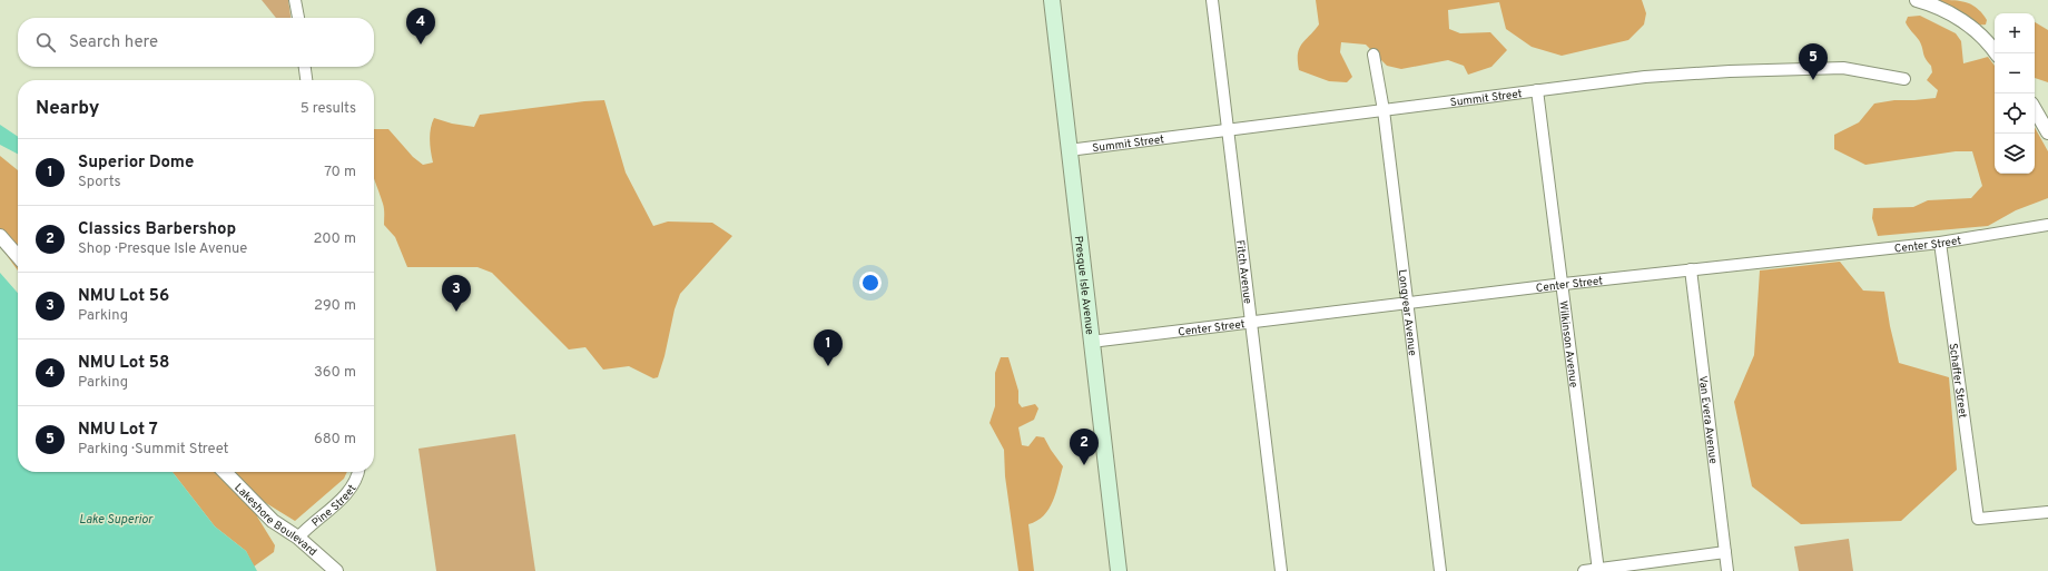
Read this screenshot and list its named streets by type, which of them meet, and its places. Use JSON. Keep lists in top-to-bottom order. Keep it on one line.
{"streets":{"main road":["Presque Isle Avenue"],"street":["Summit Street","Center Street","Fitch Avenue","Longyear Avenue","Wilkinson Avenue","Schaffer Street","Van Evera Avenue","Pine Street","Lakeshore Boulevard"]},"crossings":[["Summit Street","Fitch Avenue"],["Summit Street","Presque Isle Avenue"],["Summit Street","Longyear Avenue"],["Summit Street","Wilkinson Avenue"],["Center Street","Fitch Avenue"],["Center Street","Presque Isle Avenue"],["Center Street","Longyear Avenue"],["Center Street","Wilkinson Avenue"],["Center Street","Schaffer Street"],["Center Street","Van Evera Avenue"],["Pine Street","Lakeshore Boulevard"]],"water":["Lake Superior"],"page":{"pins":["4","5","3","1","2"],"map_buttons":["+","−"],"search":"Search here","heading":["Nearby","5 results"],"list":[{"mark":"1","name":"Superior Dome","note":"Sports","value":"70 m"},{"mark":"2","name":"Classics Barbershop","note":"Shop · Presque Isle Avenue","value":"200 m"},{"mark":"3","name":"NMU Lot 56","note":"Parking","value":"290 m"},{"mark":"4","name":"NMU Lot 58","note":"Parking","value":"360 m"},{"mark":"5","name":"NMU Lot 7","note":"Parking · Summit Street","value":"680 m"}]}}
